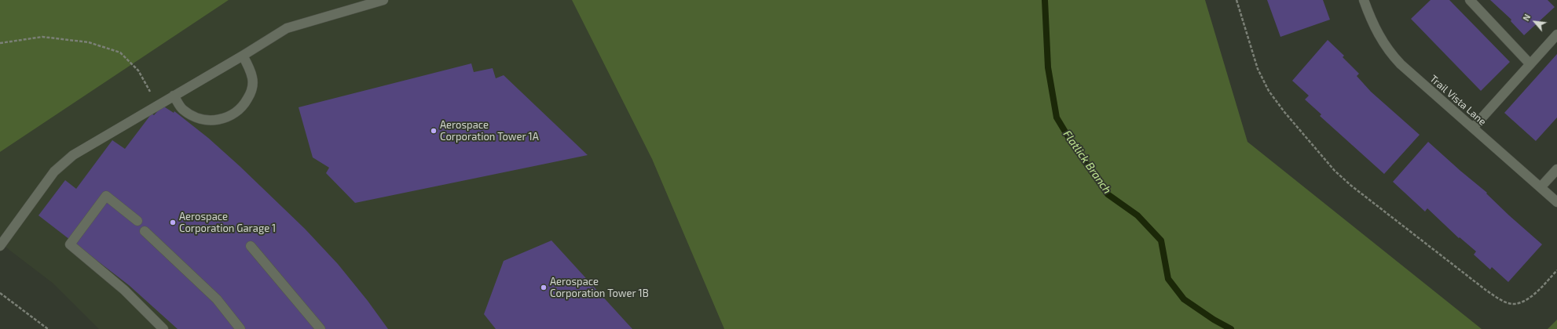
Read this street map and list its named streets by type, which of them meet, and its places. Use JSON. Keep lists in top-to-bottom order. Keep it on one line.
{"streets":{"street":["Trail Vista Lane"]},"water":["Flatlick Branch"],"places":["Aerospace Corporation Tower 1A","Aerospace Corporation Garage 1","Aerospace Corporation Tower 1B"],"north":"top left"}
